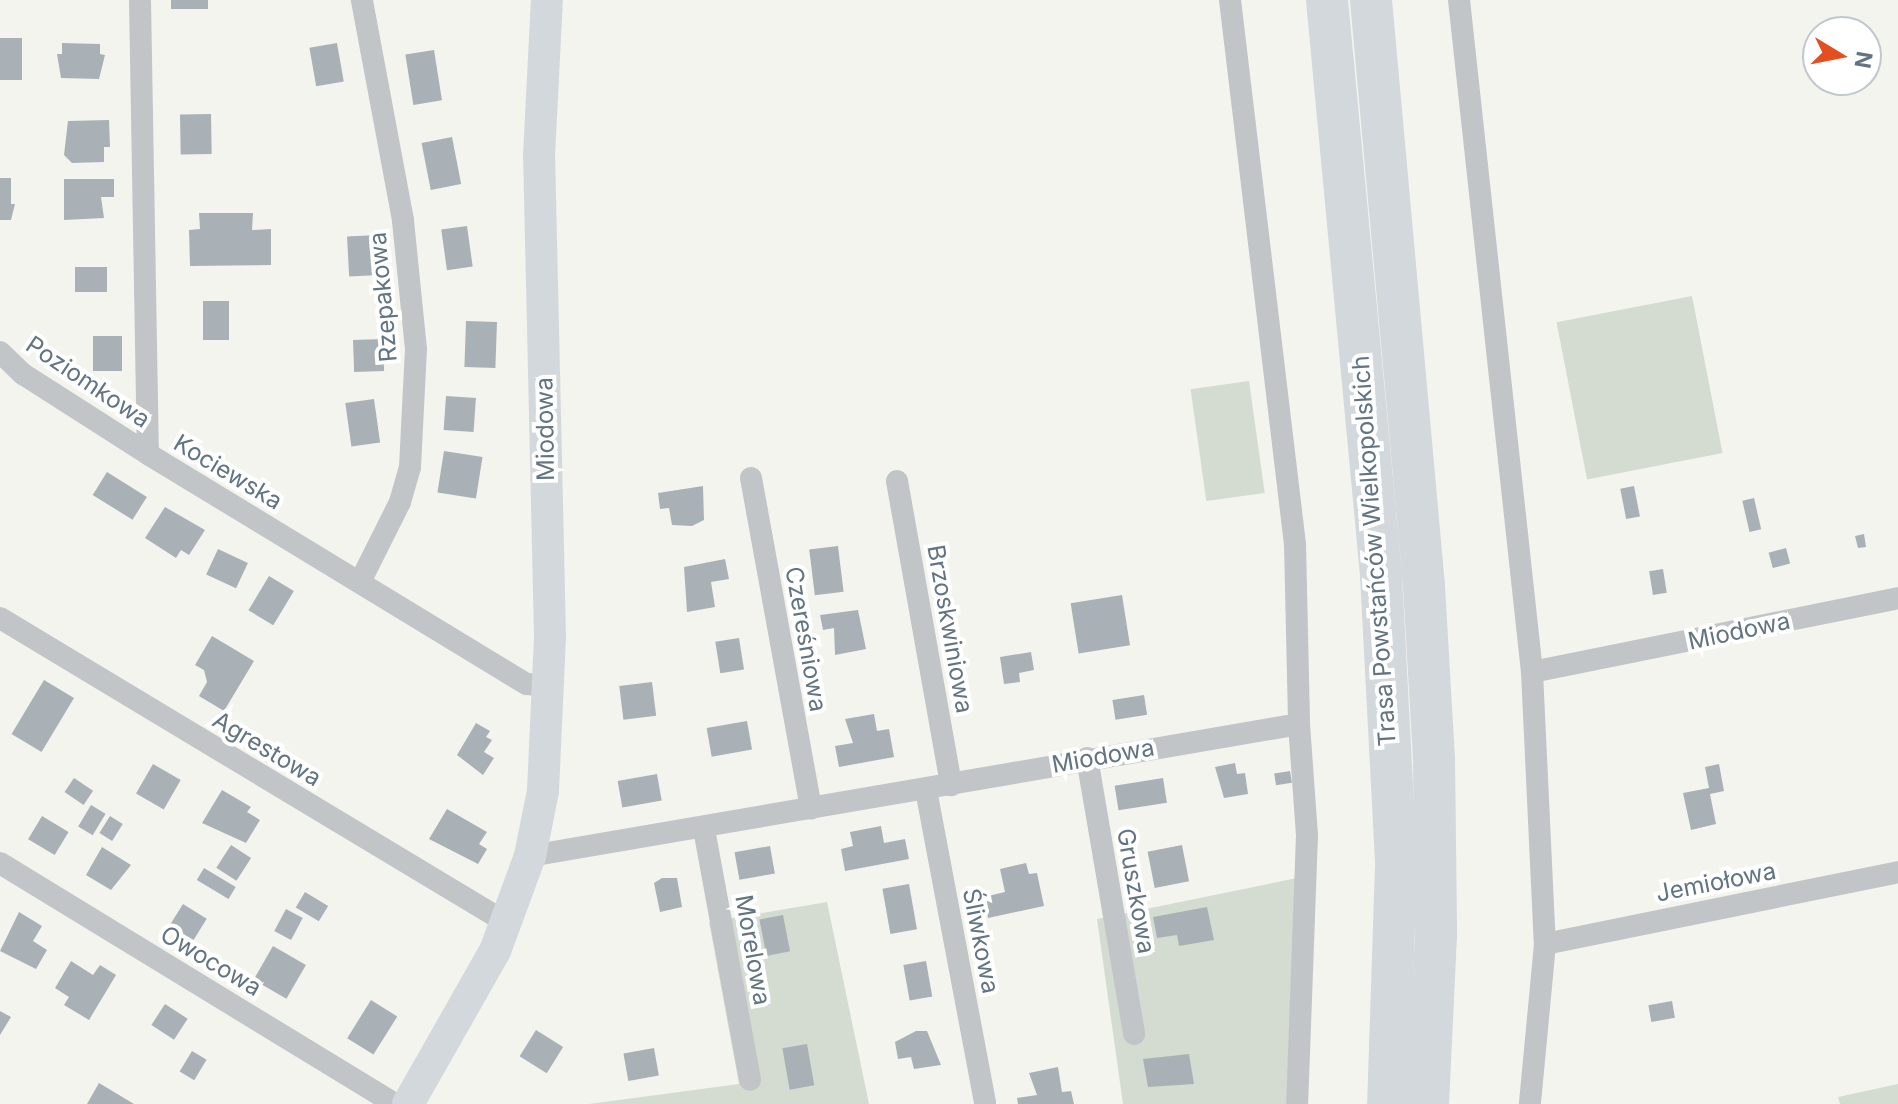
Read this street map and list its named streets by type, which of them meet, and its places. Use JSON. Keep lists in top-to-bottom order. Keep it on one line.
{"streets":{"highway":["Trasa Powstańców Wielkopolskich"],"main road":["Miodowa"],"street":["Rzepakowa","Poziomkowa","Kociewska","Brzoskwiniowa","Czereśniowa","Agrestowa","Jemiołowa","Gruszkowa","Śliwkowa","Morelowa","Owocowa"]},"crossings":[["Rzepakowa","Kociewska"],["Poziomkowa","Kociewska"],["Miodowa","Kociewska"],["Miodowa","Brzoskwiniowa"],["Miodowa","Czereśniowa"],["Miodowa","Agrestowa"],["Miodowa","Gruszkowa"],["Miodowa","Śliwkowa"],["Miodowa","Morelowa"]],"north":"right"}
